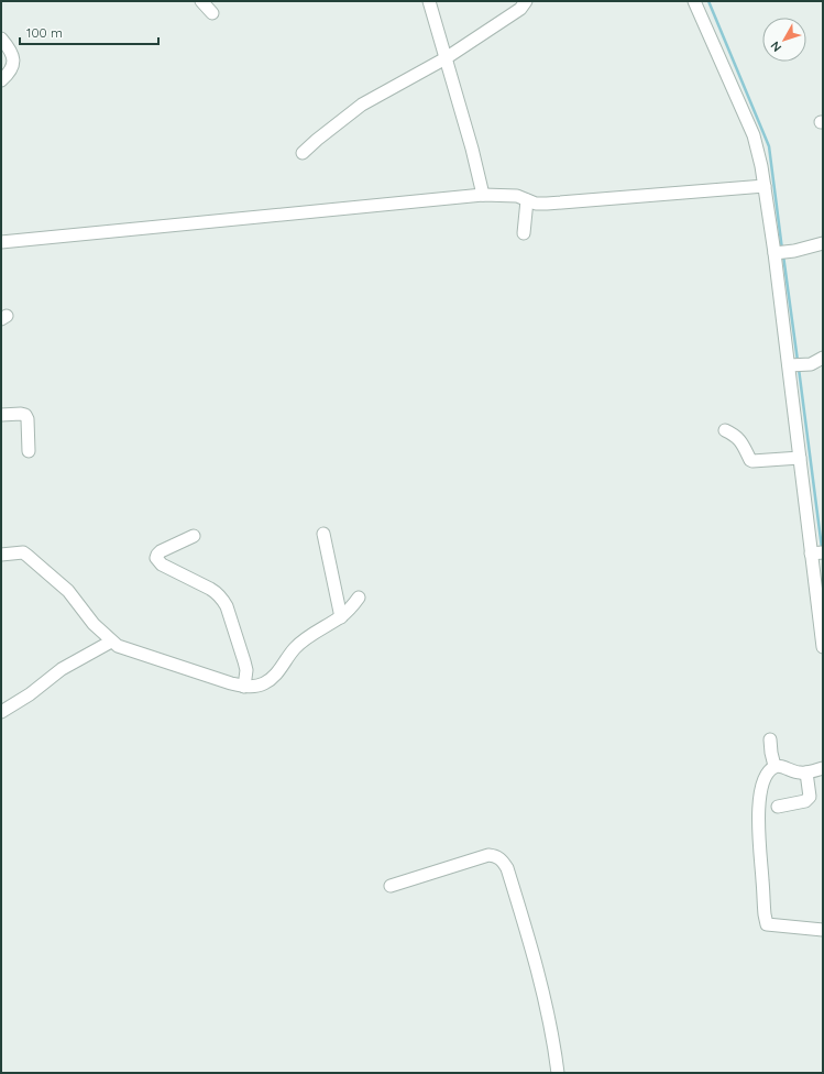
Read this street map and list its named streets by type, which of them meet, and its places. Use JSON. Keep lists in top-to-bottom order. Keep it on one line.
{"scale_bar":"100 m","north":"bottom left"}
